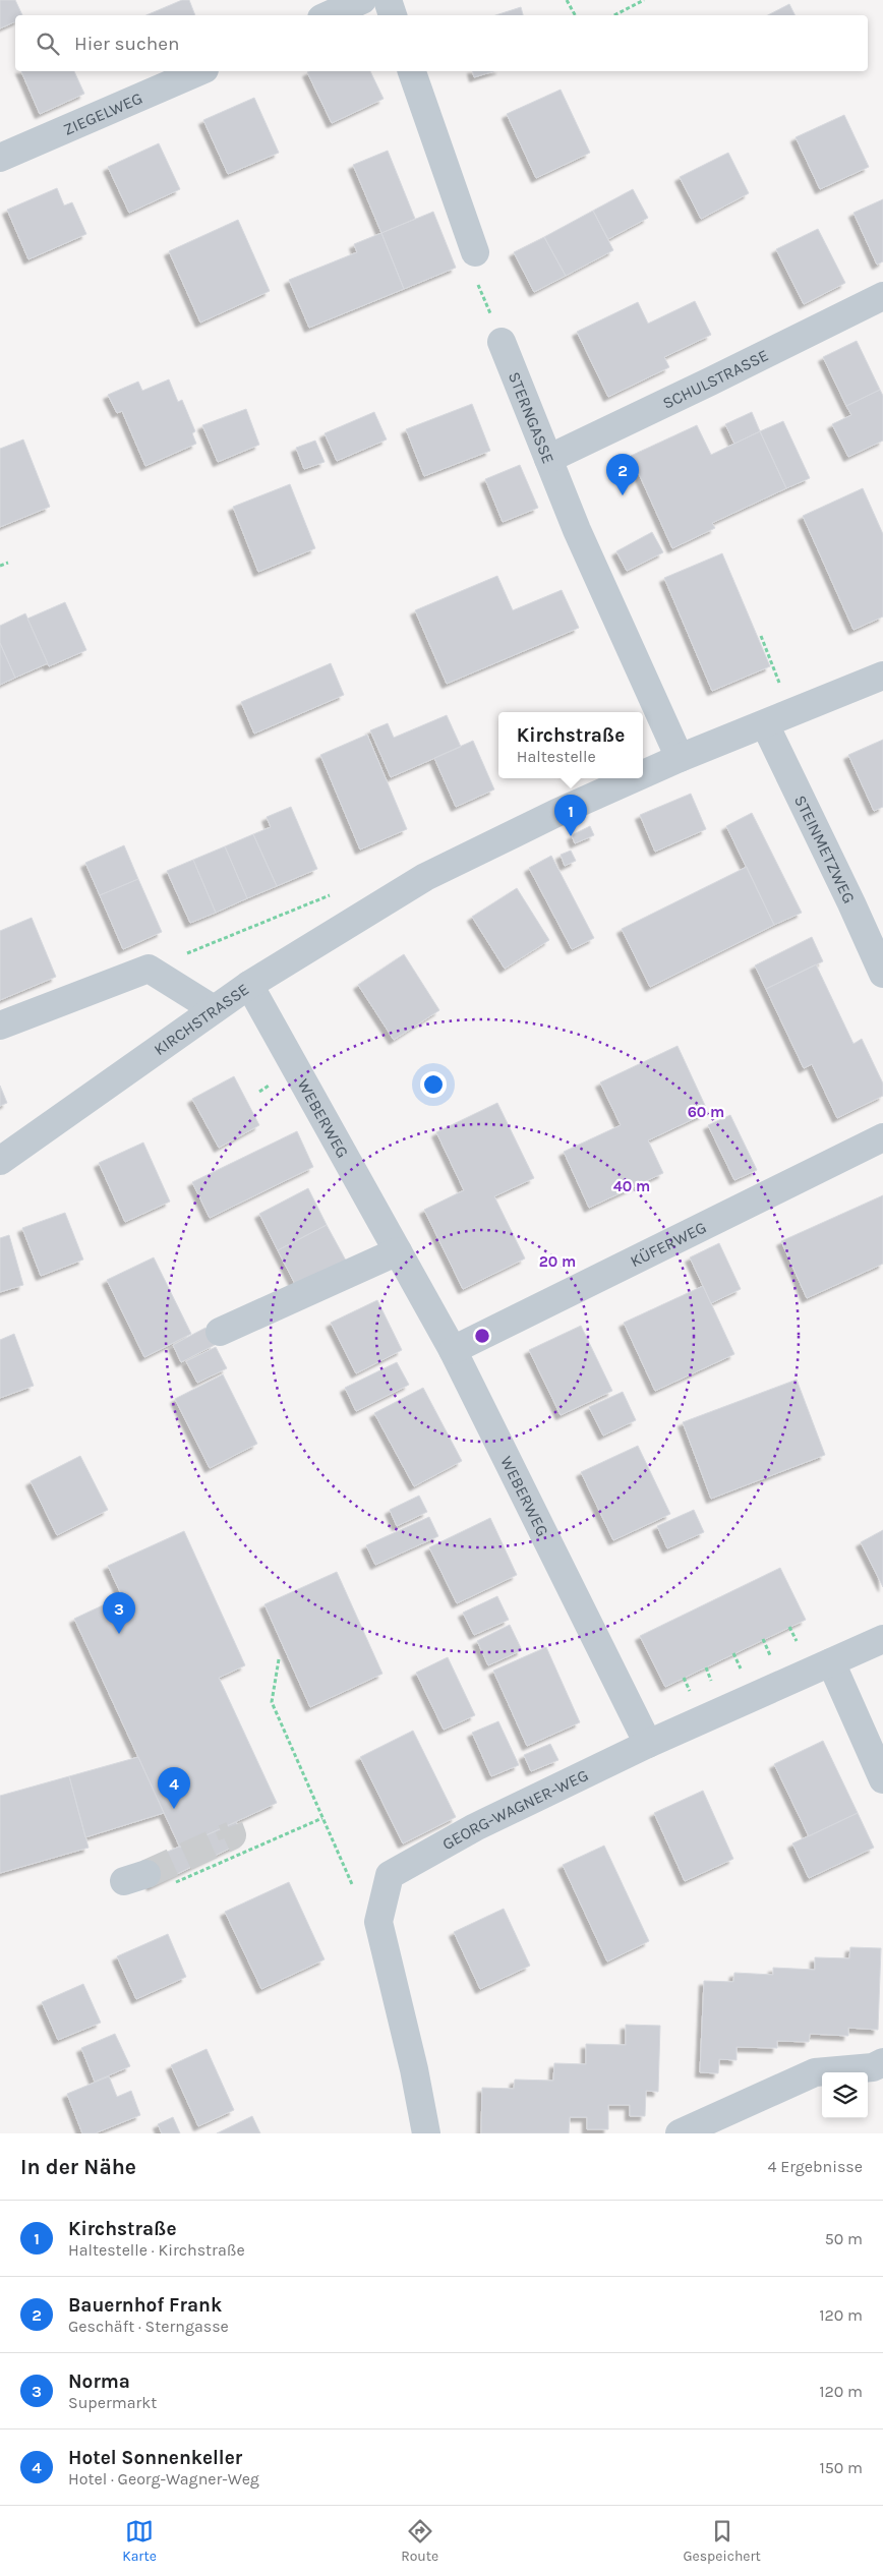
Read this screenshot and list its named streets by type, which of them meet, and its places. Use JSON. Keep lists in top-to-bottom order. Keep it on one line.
{"streets":{"street":["ZIEGELWEG","SCHULSTRASSE","STERNGASSE","STEINMETZWEG","KIRCHSTRASSE","WEBERWEG","KÜFERWEG","GEORG-WAGNER-WEG"]},"crossings":[["SCHULSTRASSE","STERNGASSE"],["STERNGASSE","KIRCHSTRASSE"],["STEINMETZWEG","KIRCHSTRASSE"],["KIRCHSTRASSE","WEBERWEG"],["WEBERWEG","KÜFERWEG"],["WEBERWEG","GEORG-WAGNER-WEG"]],"page":{"search":"Hier suchen","pins":["2","1","3","4"],"popup":["Kirchstraße","Haltestelle"],"heading":["In der Nähe","4 Ergebnisse"],"list":[{"mark":"1","name":"Kirchstraße","note":"Haltestelle · Kirchstraße","value":"50 m"},{"mark":"2","name":"Bauernhof Frank","note":"Geschäft · Sterngasse","value":"120 m"},{"mark":"3","name":"Norma","note":"Supermarkt","value":"120 m"},{"mark":"4","name":"Hotel Sonnenkeller","note":"Hotel · Georg-Wagner-Weg","value":"150 m"}],"nav":["Karte","Route","Gespeichert"]},"rings":["60 m","40 m","20 m"]}
